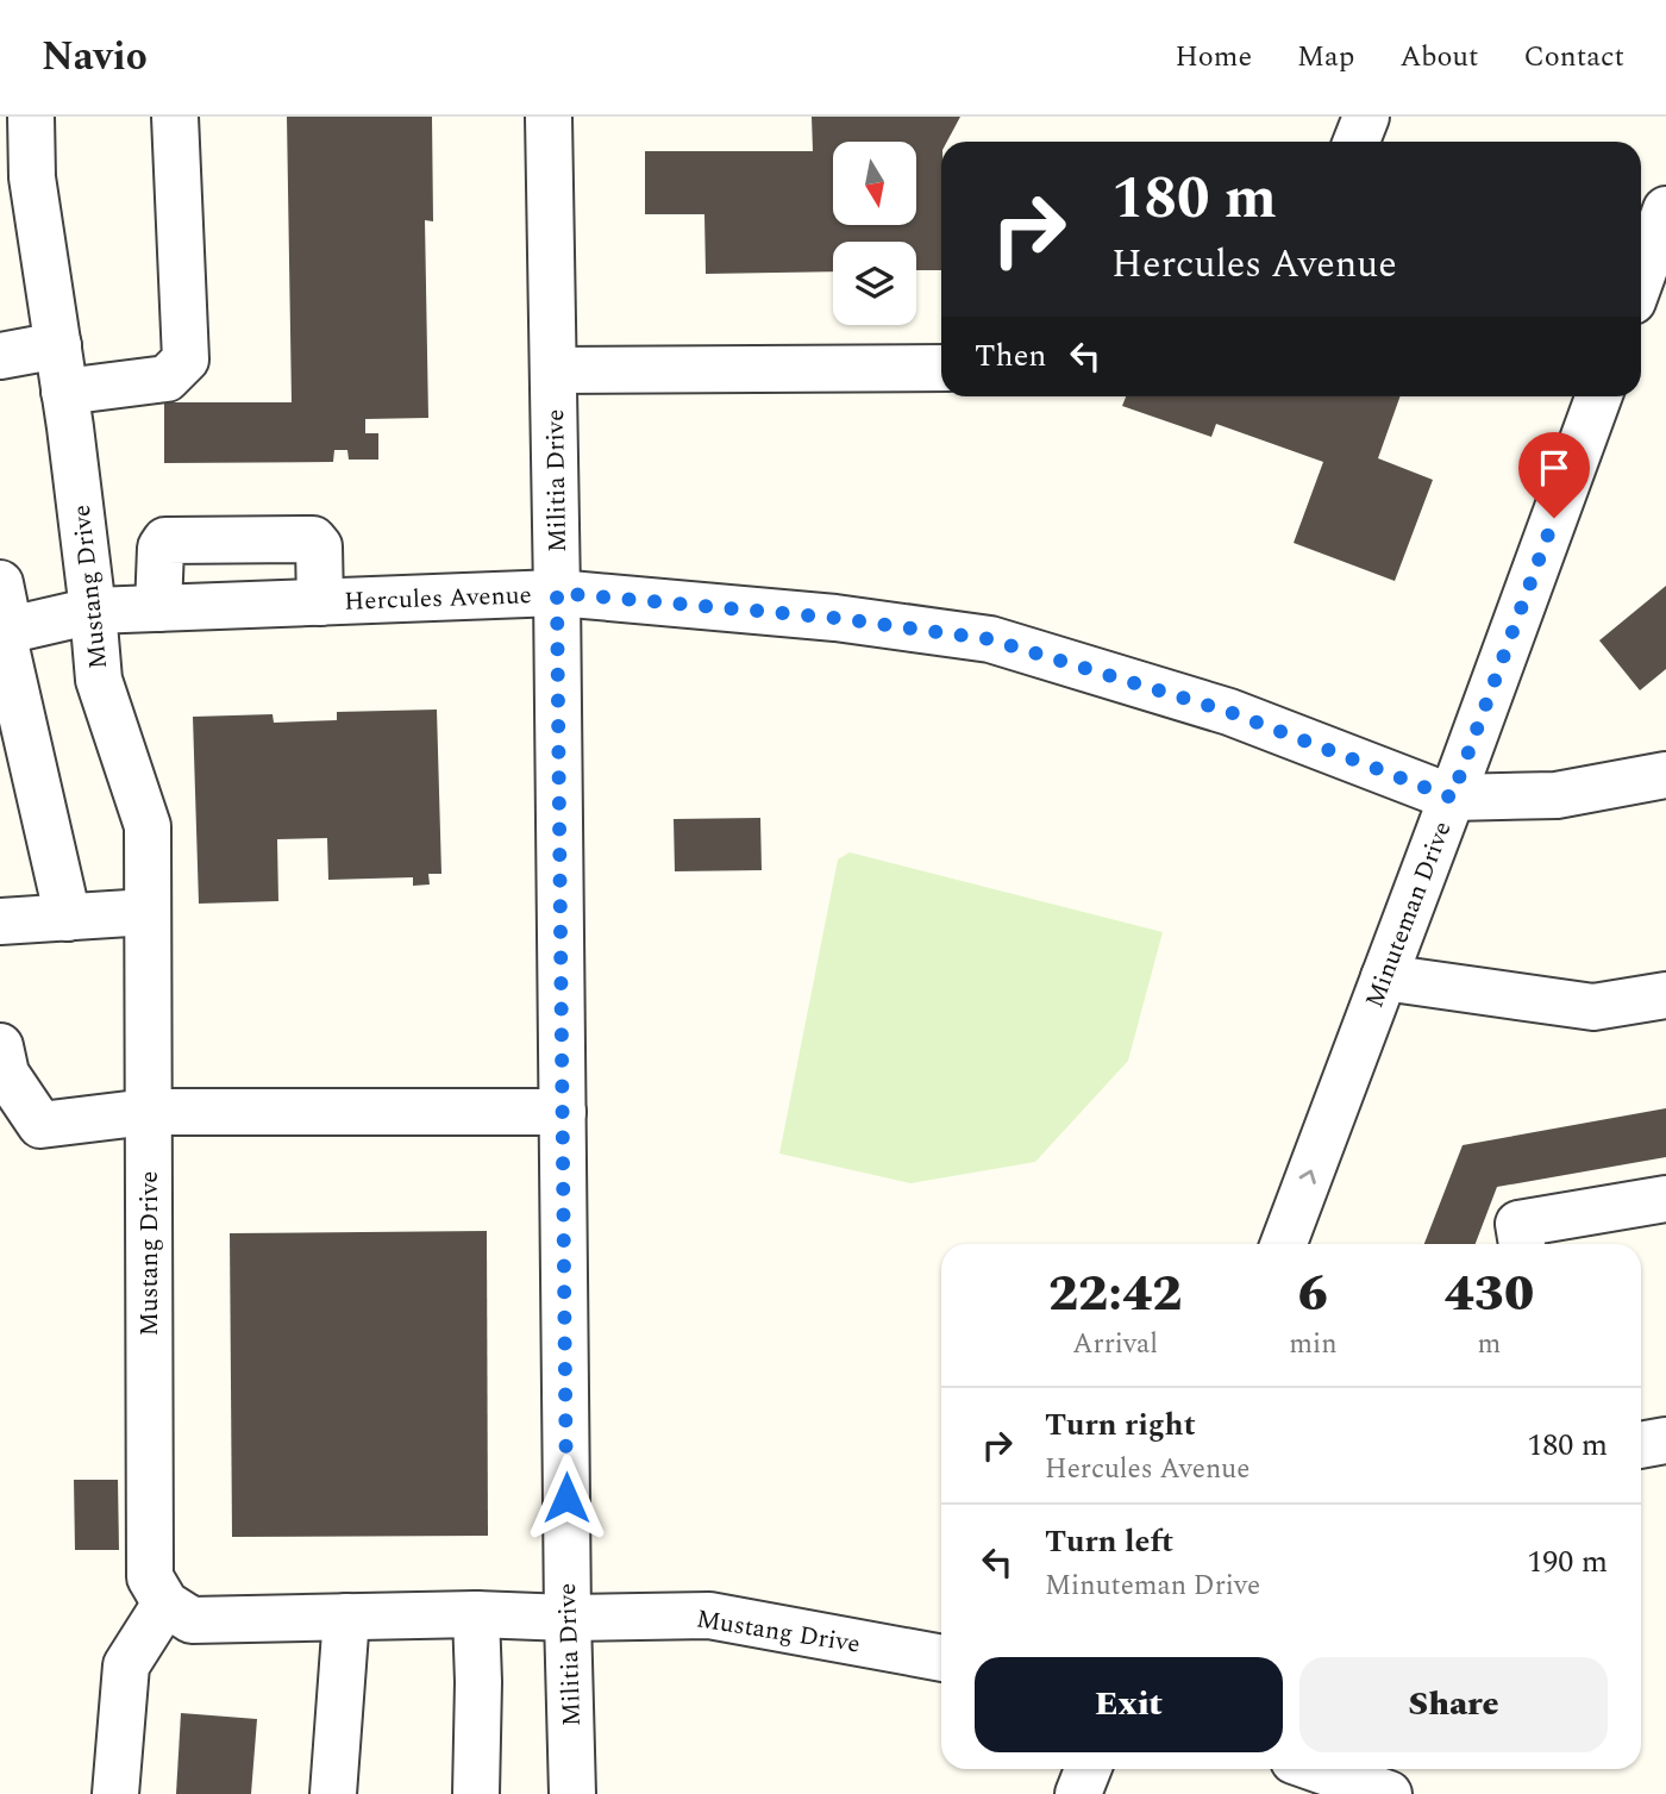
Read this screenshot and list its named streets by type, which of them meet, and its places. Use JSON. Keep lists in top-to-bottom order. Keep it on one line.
{"streets":{"street":["Militia Drive","Mustang Drive","Hercules Avenue","Minuteman Drive"]},"crossings":[["Militia Drive","Mustang Drive"],["Militia Drive","Hercules Avenue"],["Mustang Drive","Hercules Avenue"],["Hercules Avenue","Minuteman Drive"]],"north":"bottom","page":{"header":"Navio","nav":["Home","Map","About","Contact"],"turn":["180 m","Hercules Avenue"],"then":"Then","eta":["22:42","Arrival","6","min","430","m"],"list":[{"name":"Turn right","note":"Hercules Avenue","value":"180 m"},{"name":"Turn left","note":"Minuteman Drive","value":"190 m"}],"buttons":["Exit","Share"]}}
